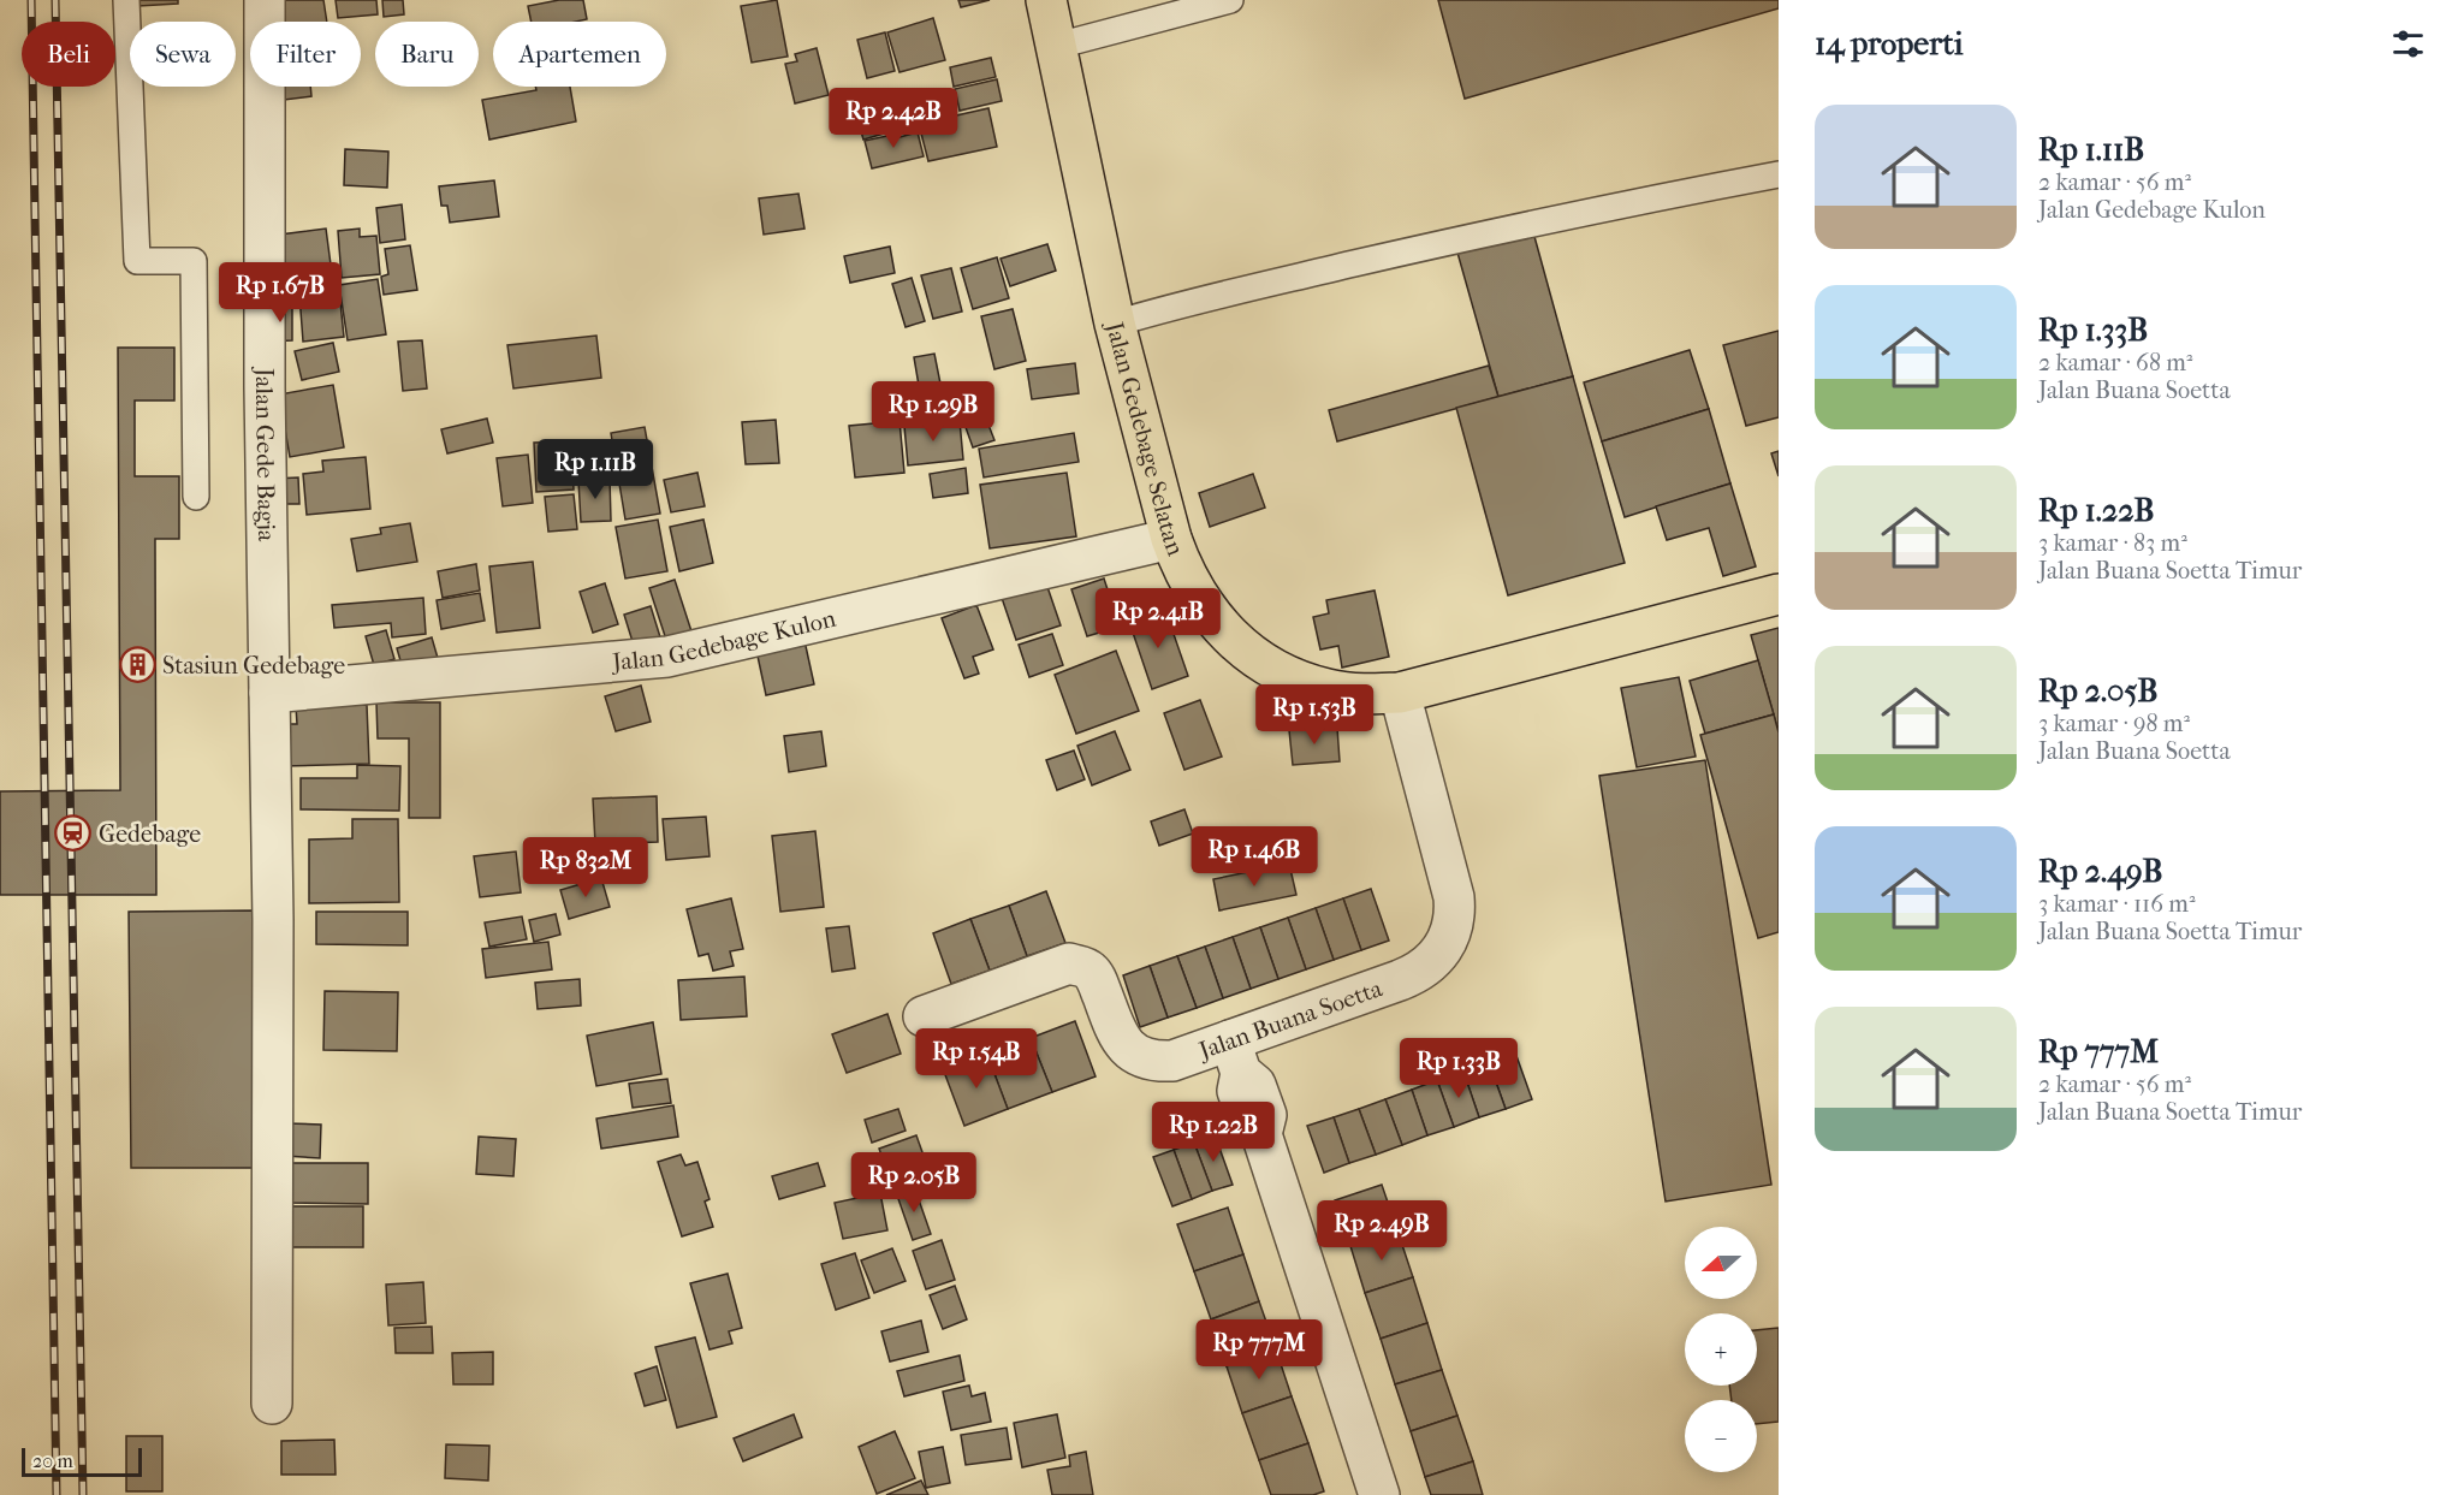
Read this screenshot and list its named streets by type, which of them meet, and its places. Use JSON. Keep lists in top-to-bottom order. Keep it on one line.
{"streets":{"main road":["Jalan Gedebage Selatan"],"street":["Jalan Gede Bagja","Jalan Gedebage Kulon","Jalan Buana Soetta"]},"crossings":[["Jalan Gedebage Selatan","Jalan Gedebage Kulon"],["Jalan Gedebage Selatan","Jalan Buana Soetta"],["Jalan Gede Bagja","Jalan Gedebage Kulon"]],"places":{"building":["Stasiun Gedebage"],"station":["Gedebage"]},"scale_bar":"20 m","north":"left","page":{"heading":"14 properti","chip":["Beli","Sewa","Filter","Baru","Apartemen"],"list":[{"name":"Rp 1.11B","note":"2 kamar · 56 m² · Jalan Gedebage Kulon"},{"name":"Rp 1.33B","note":"2 kamar · 68 m² · Jalan Buana Soetta"},{"name":"Rp 1.22B","note":"3 kamar · 83 m² · Jalan Buana Soetta Timur"},{"name":"Rp 2.05B","note":"3 kamar · 98 m² · Jalan Buana Soetta"},{"name":"Rp 2.49B","note":"3 kamar · 116 m² · Jalan Buana Soetta Timur"},{"name":"Rp 777M","note":"2 kamar · 56 m² · Jalan Buana Soetta Timur"}],"price":["Rp 2.42B","Rp 1.67B","Rp 1.29B","Rp 1.11B","Rp 2.41B","Rp 1.53B","Rp 1.46B","Rp 832M","Rp 1.54B","Rp 1.33B","Rp 1.22B","Rp 2.05B","Rp 2.49B","Rp 777M"],"map_buttons":["+","−"],"scale":"20 m"}}
